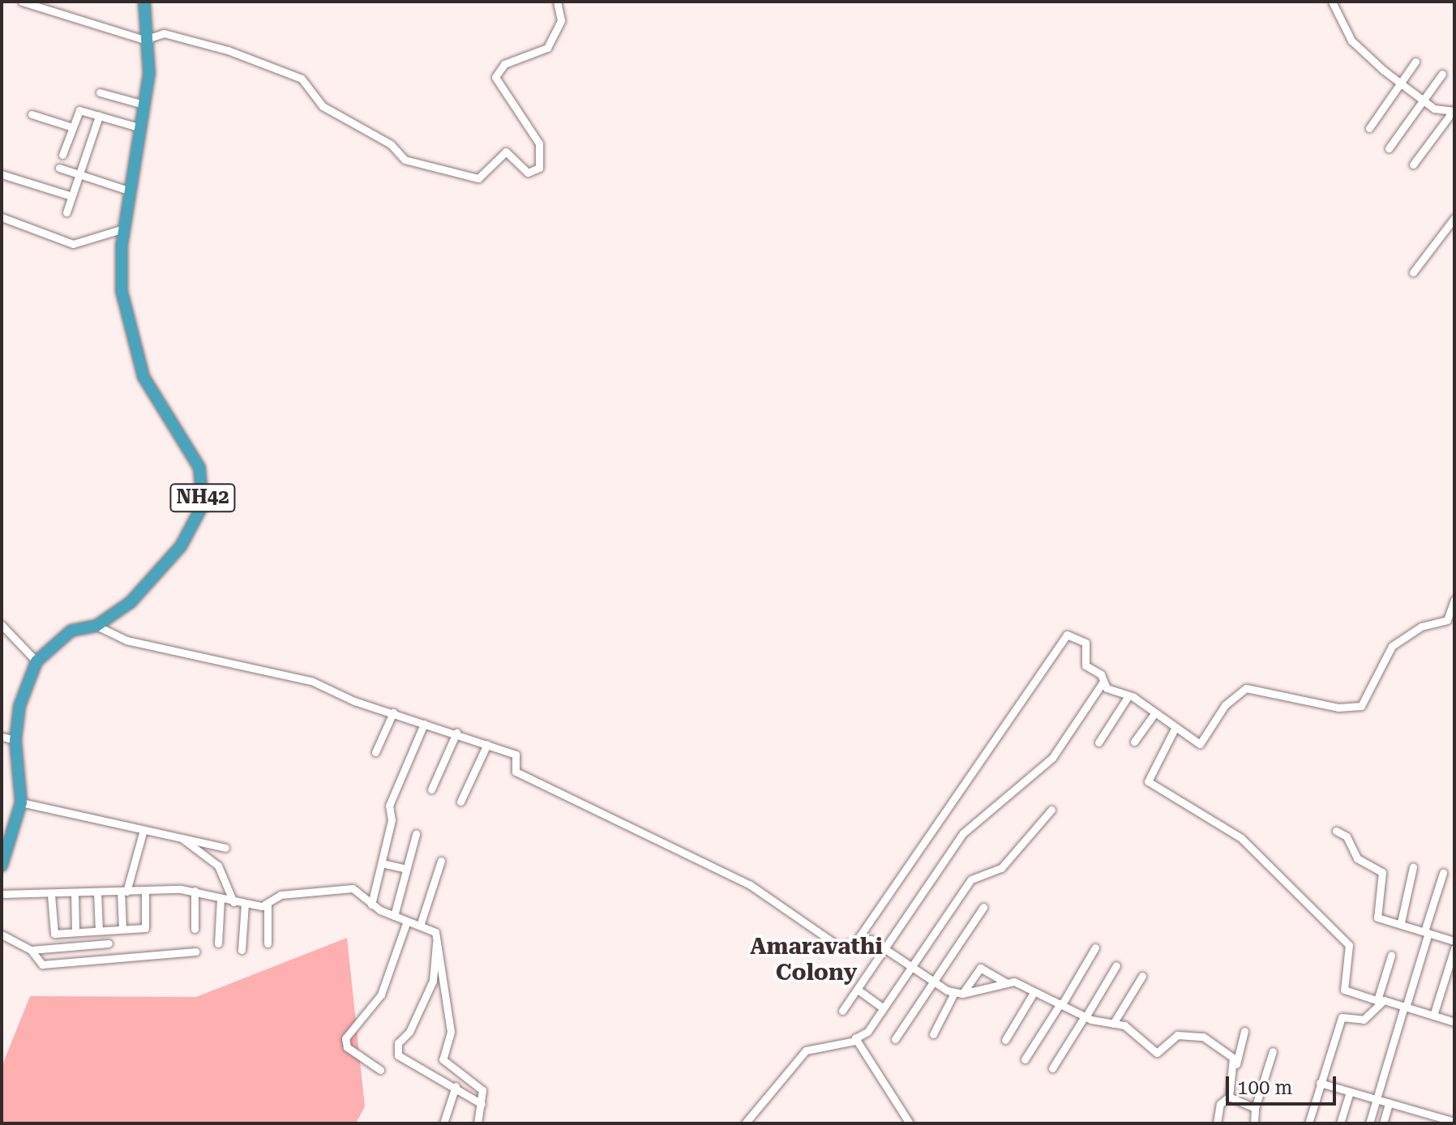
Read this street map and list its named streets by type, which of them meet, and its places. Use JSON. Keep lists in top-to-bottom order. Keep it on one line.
{"streets":{"highway":["NH42"]},"districts":["Amaravathi Colony"],"scale_bar":"100 m"}
